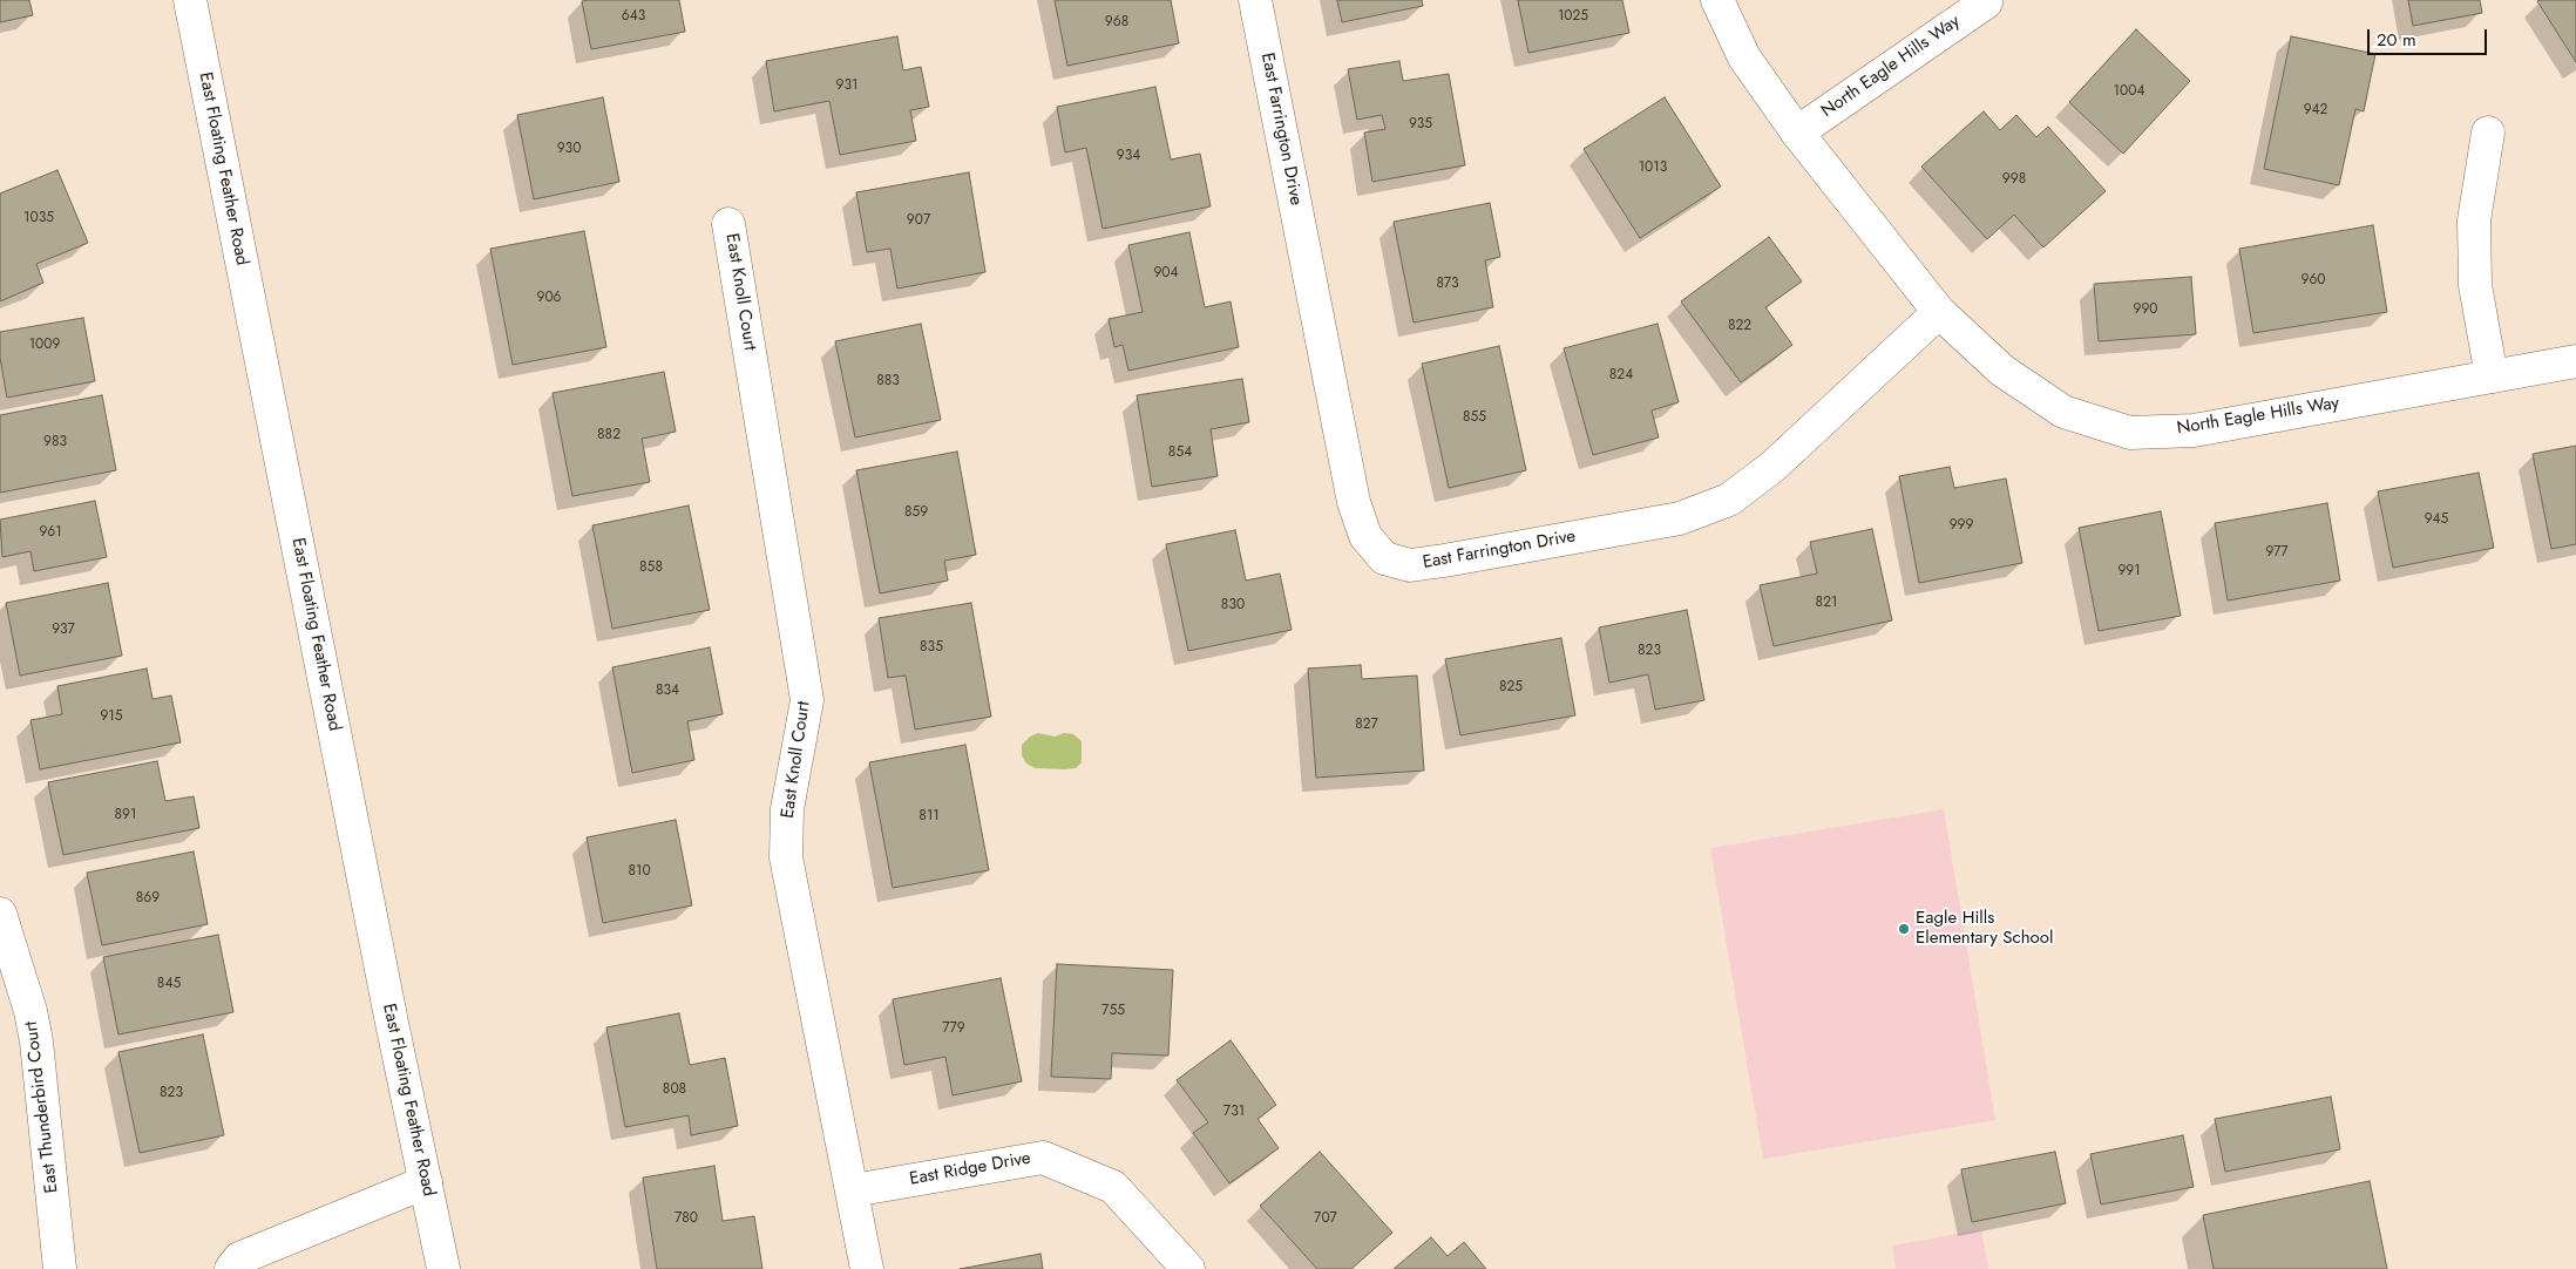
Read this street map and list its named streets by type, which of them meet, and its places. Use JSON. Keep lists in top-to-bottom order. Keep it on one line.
{"streets":{"street":["North Eagle Hills Way","East Farrington Drive","East Floating Feather Road","East Knoll Court","East Thunderbird Court","East Ridge Drive"]},"crossings":[["North Eagle Hills Way","East Farrington Drive"],["East Knoll Court","East Ridge Drive"]],"places":["Eagle Hills Elementary School"],"house_numbers":["643","1025","968","931","1004","942","935","930","934","1013","998","1035","907","904","960","873","906","990","822","1009","824","883","855","882","983","854","859","945","999","961","977","858","991","821","830","937","835","823","825","834","915","827","891","811","810","869","845","755","779","808","823","731","780","707"],"scale_bar":"20 m"}
